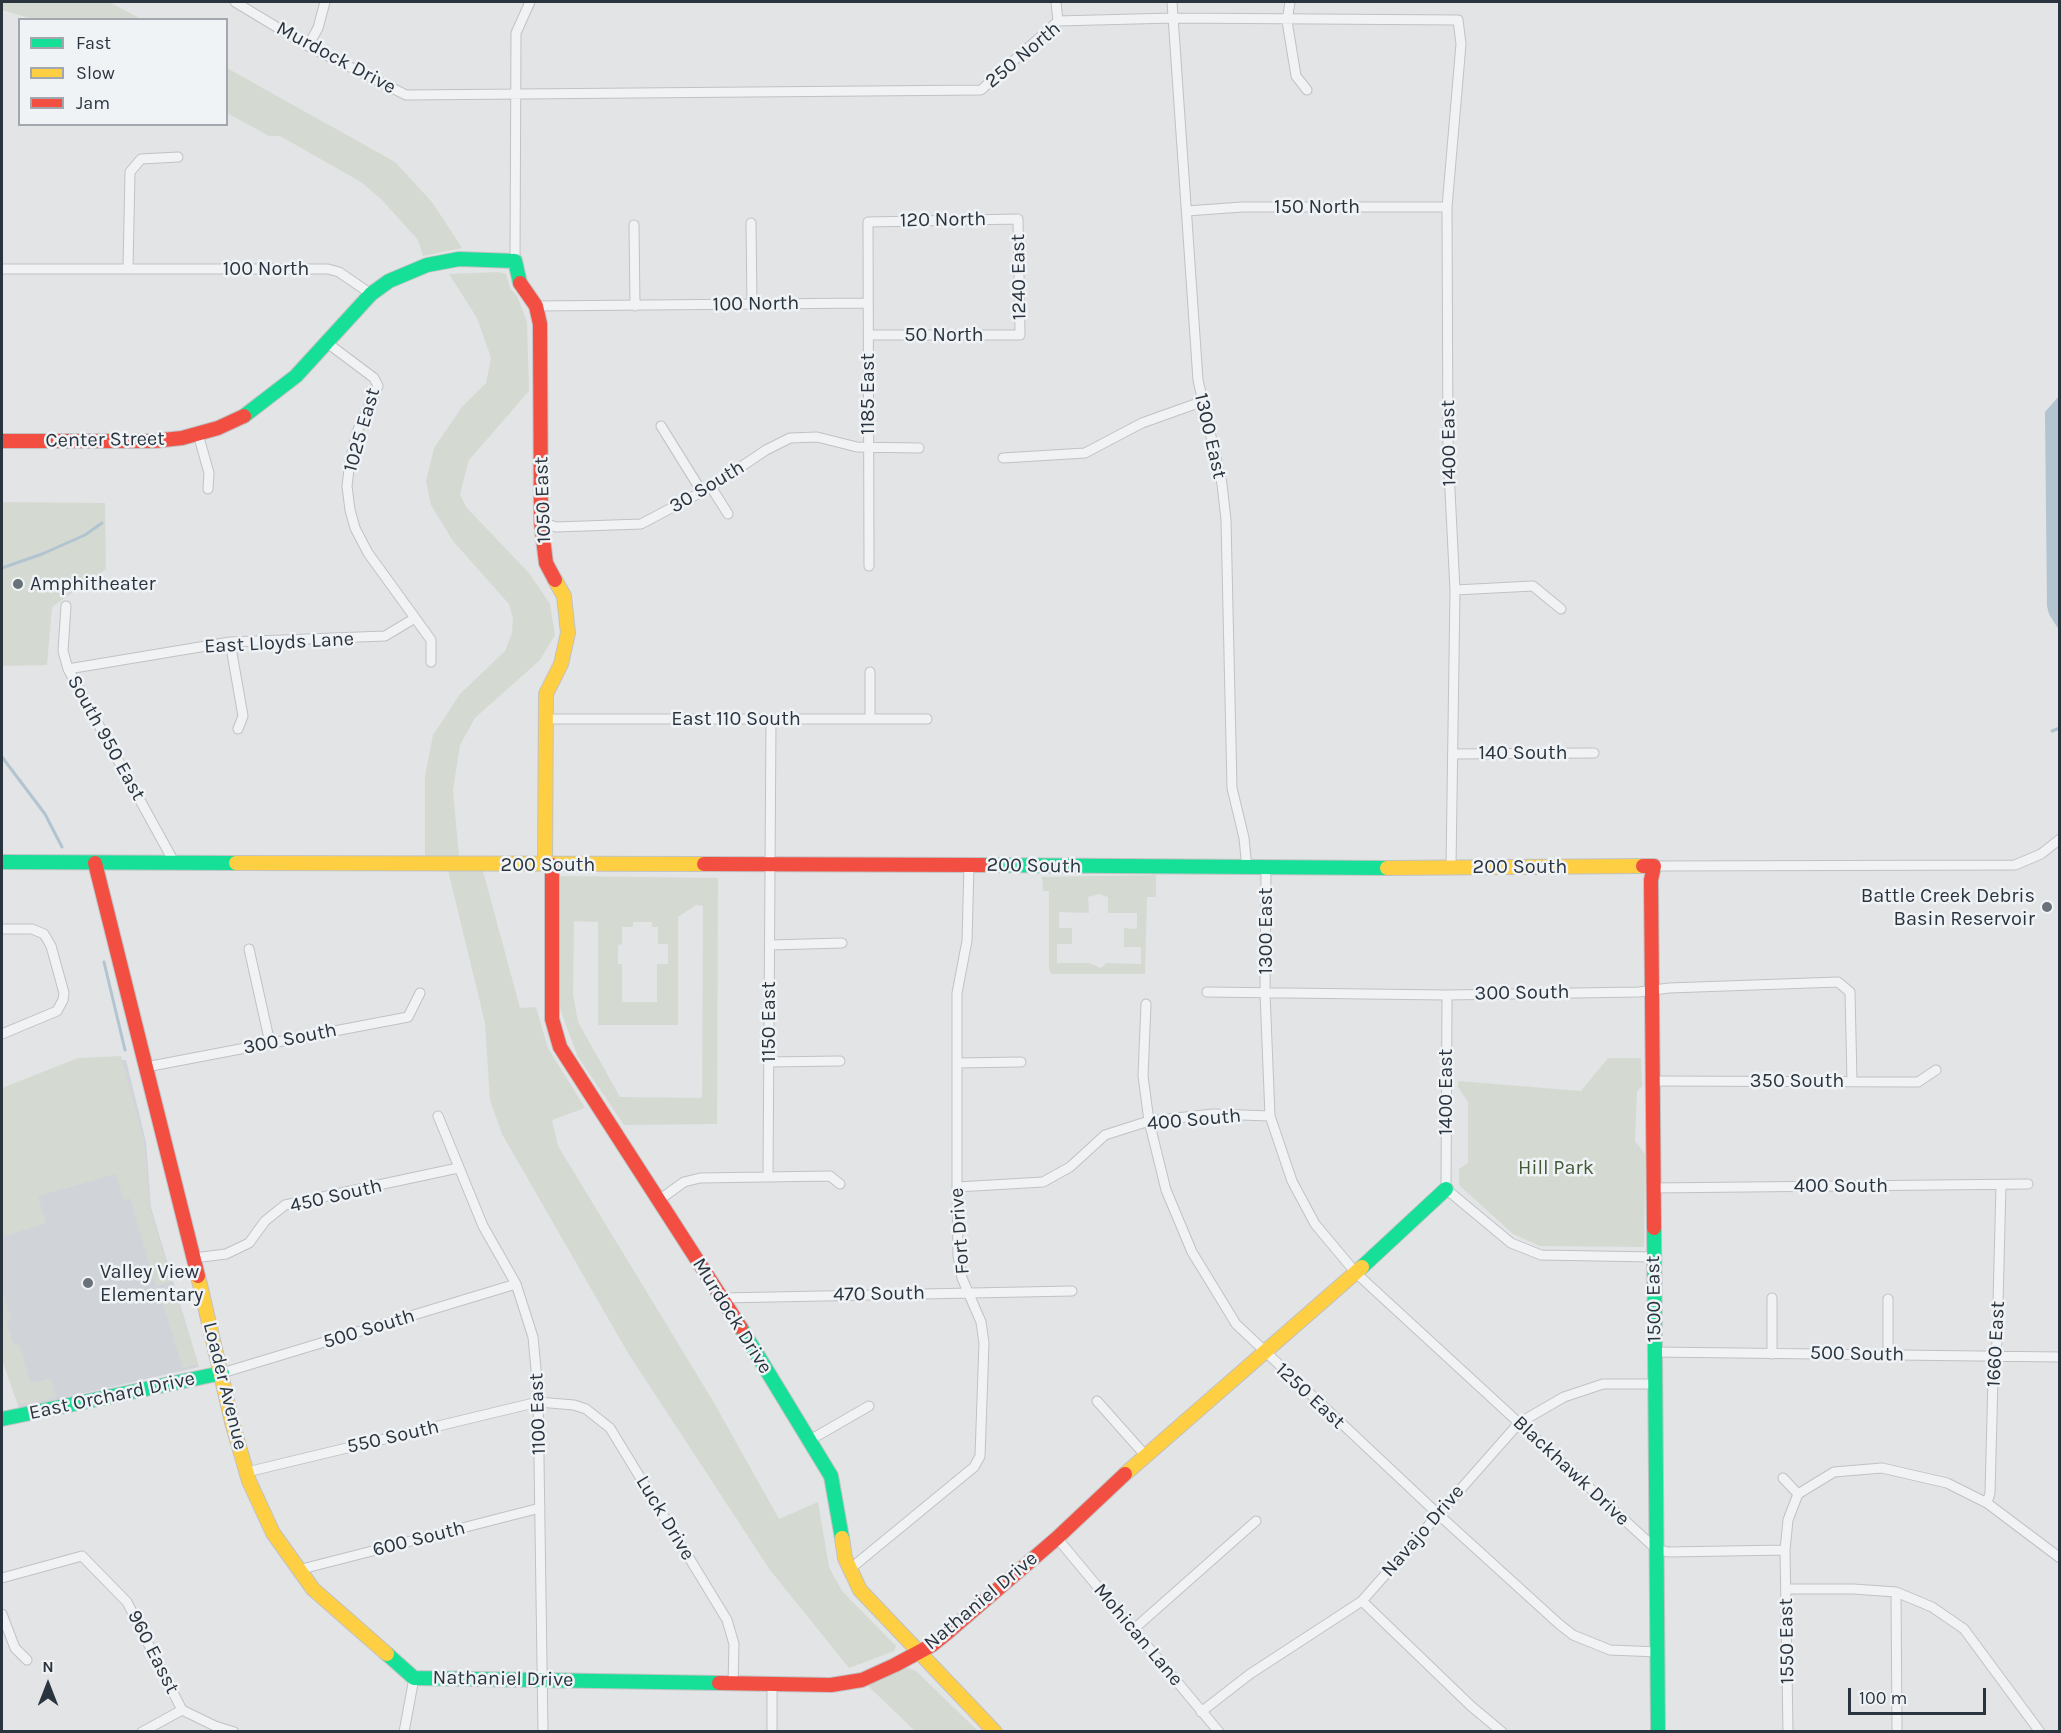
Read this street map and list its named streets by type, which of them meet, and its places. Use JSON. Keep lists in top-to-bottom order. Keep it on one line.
{"streets":{"street":["250 North","Murdock Drive","150 North","120 North","100 North","1240 East","50 North","1185 East","1025 East","1300 East","Center Street","1400 East","30 South","1050 East","East Lloyds Lane","East 110 South","South 950 East","140 South","200 South","300 South","1150 East","350 South","400 South","450 South","Fort Drive","470 South","1500 East","500 South","1660 East","Loader Avenue","East Orchard Drive","1250 East","1100 East","550 South","Blackhawk Drive","Luck Drive","Navajo Drive","600 South","Nathaniel Drive","Mohican Lane","1550 East","960 Easst"]},"crossings":[["250 North","Murdock Drive"],["250 North","1300 East"],["250 North","1400 East"],["Murdock Drive","1050 East"],["Murdock Drive","200 South"],["Murdock Drive","Fort Drive"],["Murdock Drive","470 South"],["Murdock Drive","Nathaniel Drive"],["150 North","1300 East"],["150 North","1400 East"],["120 North","1240 East"],["120 North","1185 East"],["100 North","1185 East"],["100 North","Center Street"],["100 North","1050 East"],["1240 East","50 North"],["50 North","1185 East"],["1185 East","30 South"],["1025 East","Center Street"],["1025 East","East Lloyds Lane"],["1300 East","200 South"],["1300 East","300 South"],["1300 East","Blackhawk Drive"],["1400 East","140 South"],["1400 East","200 South"],["1400 East","300 South"],["1400 East","Nathaniel Drive"],["30 South","1050 East"],["1050 East","East 110 South"],["1050 East","200 South"],["East Lloyds Lane","South 950 East"],["East 110 South","1150 East"],["South 950 East","200 South"],["200 South","1150 East"],["200 South","Fort Drive"],["200 South","1500 East"],["200 South","Loader Avenue"],["300 South","350 South"],["300 South","1500 East"],["300 South","Loader Avenue"],["300 South","Blackhawk Drive"],["350 South","1500 East"],["400 South","Fort Drive"],["400 South","1500 East"],["400 South","1660 East"],["400 South","1250 East"],["400 South","Blackhawk Drive"],["450 South","Loader Avenue"],["450 South","1100 East"],["Fort Drive","470 South"],["1500 East","500 South"],["1500 East","1250 East"],["1500 East","Blackhawk Drive"],["1500 East","Navajo Drive"],["500 South","1660 East"],["500 South","Loader Avenue"],["500 South","East Orchard Drive"],["500 South","1100 East"],["Loader Avenue","East Orchard Drive"],["Loader Avenue","550 South"],["Loader Avenue","600 South"],["Loader Avenue","Nathaniel Drive"],["1250 East","Navajo Drive"],["1250 East","Nathaniel Drive"],["1100 East","550 South"],["1100 East","Luck Drive"],["1100 East","600 South"],["1100 East","Nathaniel Drive"],["550 South","Luck Drive"],["Blackhawk Drive","Navajo Drive"],["Blackhawk Drive","Nathaniel Drive"],["Luck Drive","Nathaniel Drive"],["Navajo Drive","Mohican Lane"],["Nathaniel Drive","Mohican Lane"]],"parks":["Hill Park"],"places":["Amphitheater","Battle Creek Debris Basin Reservoir","Valley View Elementary"],"legend":["Fast","Slow","Jam"],"scale_bar":"100 m","north":"top"}
